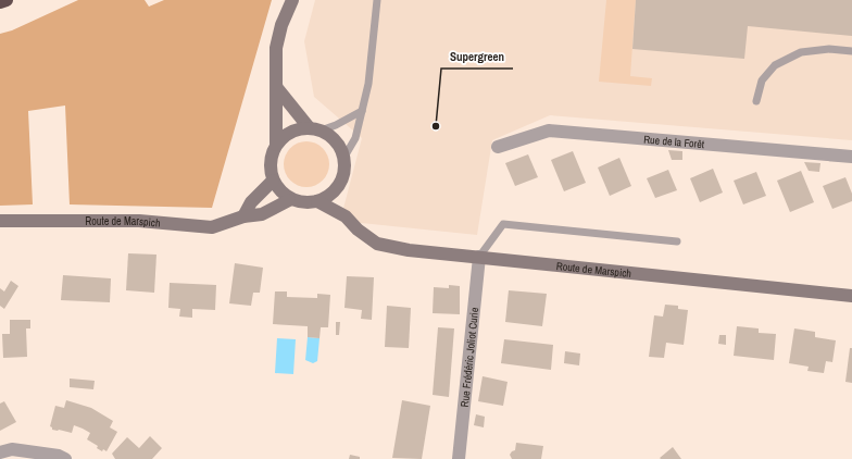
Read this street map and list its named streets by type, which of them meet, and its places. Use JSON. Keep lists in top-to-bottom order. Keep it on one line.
{"streets":{"main road":["Route de Marspich"],"street":["Rue de la Forêt","Rue Frédéric Joliot Curie"]},"crossings":[["Route de Marspich","Rue Frédéric Joliot Curie"]],"places":["Supergreen"]}
